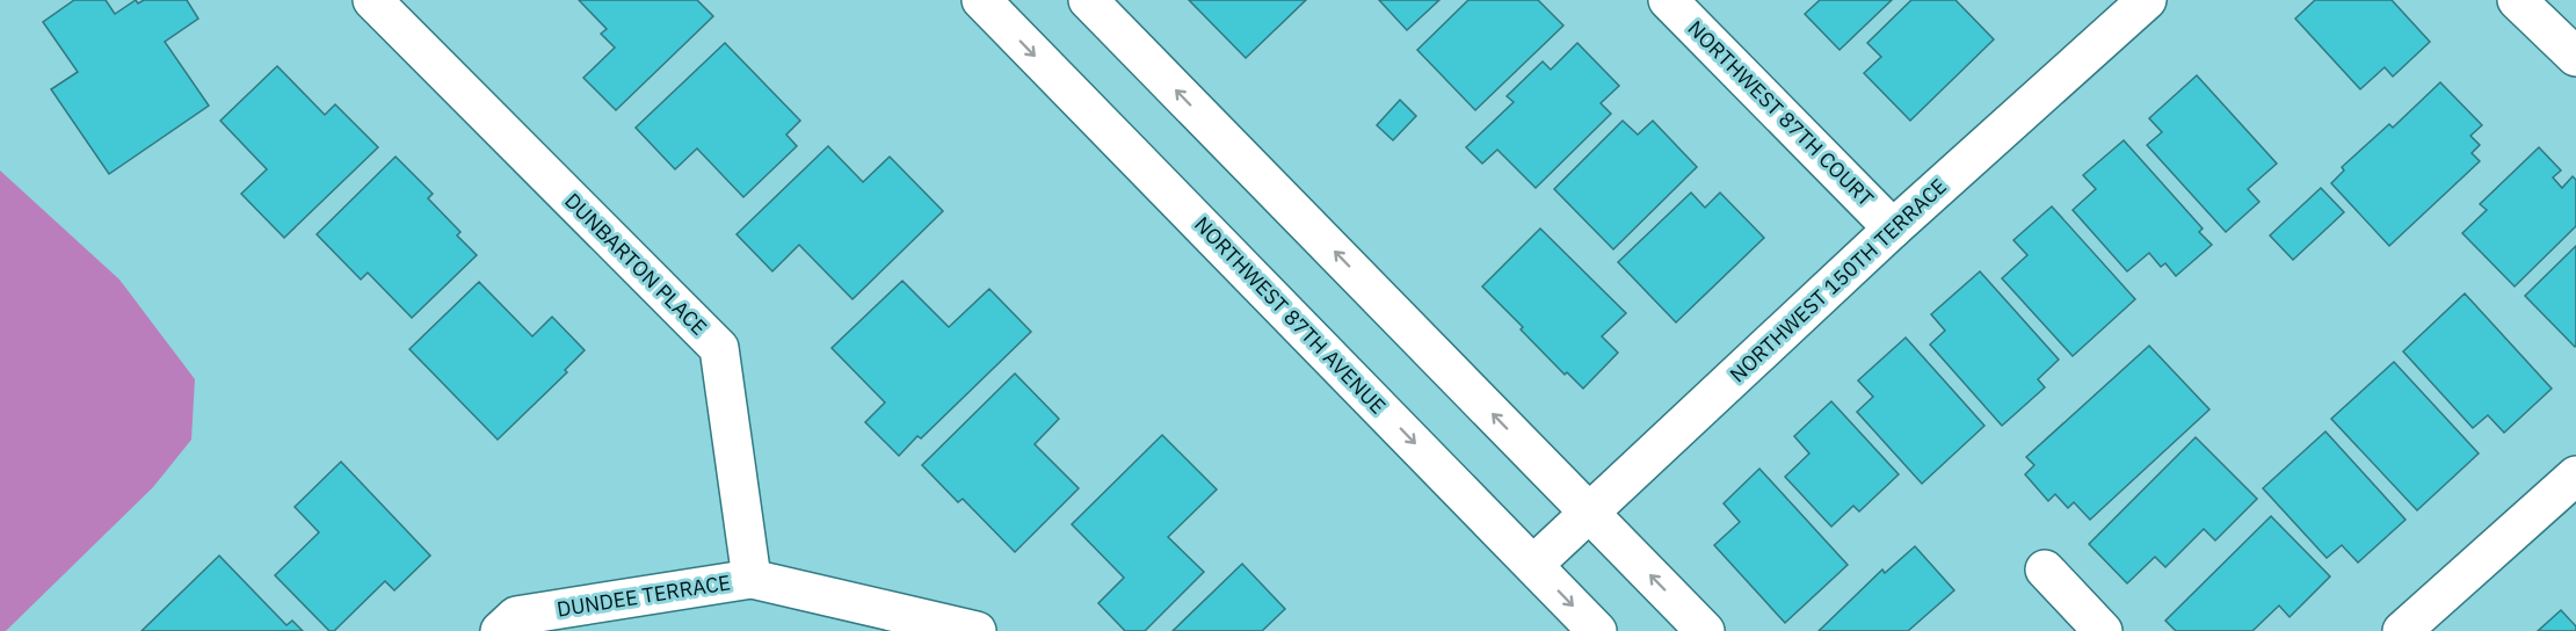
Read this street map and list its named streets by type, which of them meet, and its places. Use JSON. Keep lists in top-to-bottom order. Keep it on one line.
{"streets":{"street":["NORTHWEST 87TH COURT","DUNBARTON PLACE","NORTHWEST 150TH TERRACE","NORTHWEST 87TH AVENUE","DUNDEE TERRACE"]},"crossings":[["NORTHWEST 87TH COURT","NORTHWEST 150TH TERRACE"],["DUNBARTON PLACE","DUNDEE TERRACE"],["NORTHWEST 150TH TERRACE","NORTHWEST 87TH AVENUE"]]}
